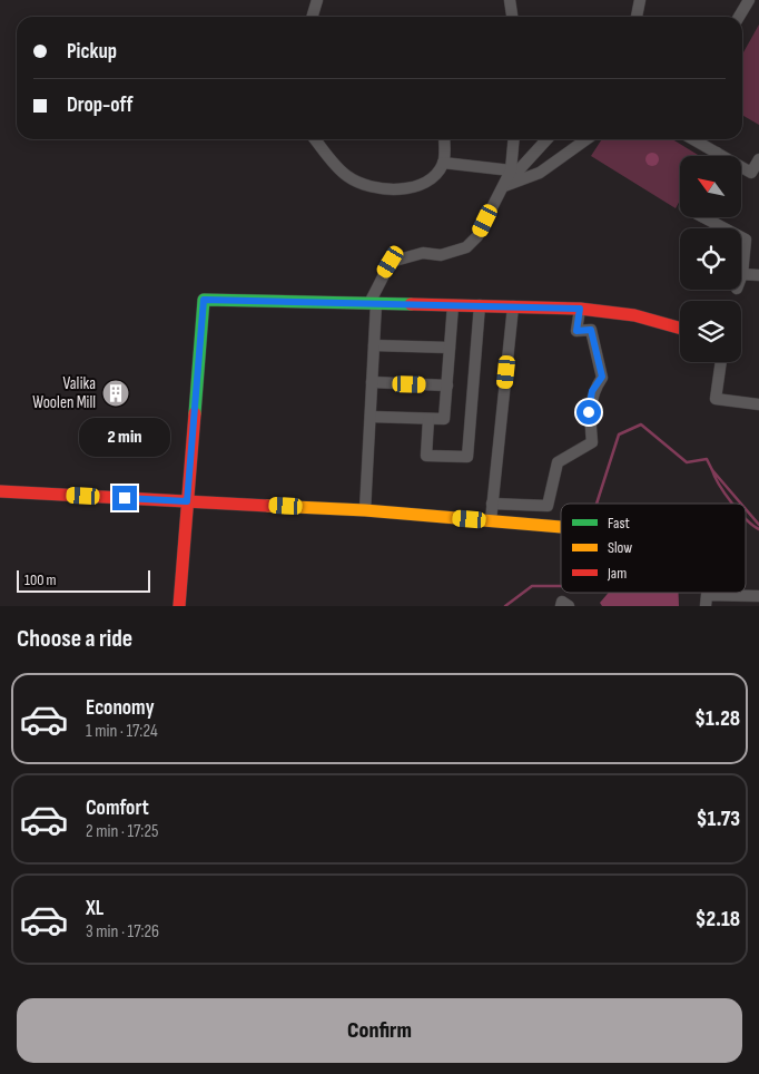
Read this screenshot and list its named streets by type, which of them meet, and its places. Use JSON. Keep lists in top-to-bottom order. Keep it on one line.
{"places":{"building":["Valika Woolen Mill"]},"legend":["Fast","Slow","Jam"],"scale_bar":"100 m","north":"top left","page":{"banner":["Pickup","Drop-off"],"bubble":"2 min","scale":"100 m","heading":"Choose a ride","list":[{"name":"Economy","note":"1 min · 17:24","value":"$1.28"},{"name":"Comfort","note":"2 min · 17:25","value":"$1.73"},{"name":"XL","note":"3 min · 17:26","value":"$2.18"}],"buttons":"Confirm"}}
